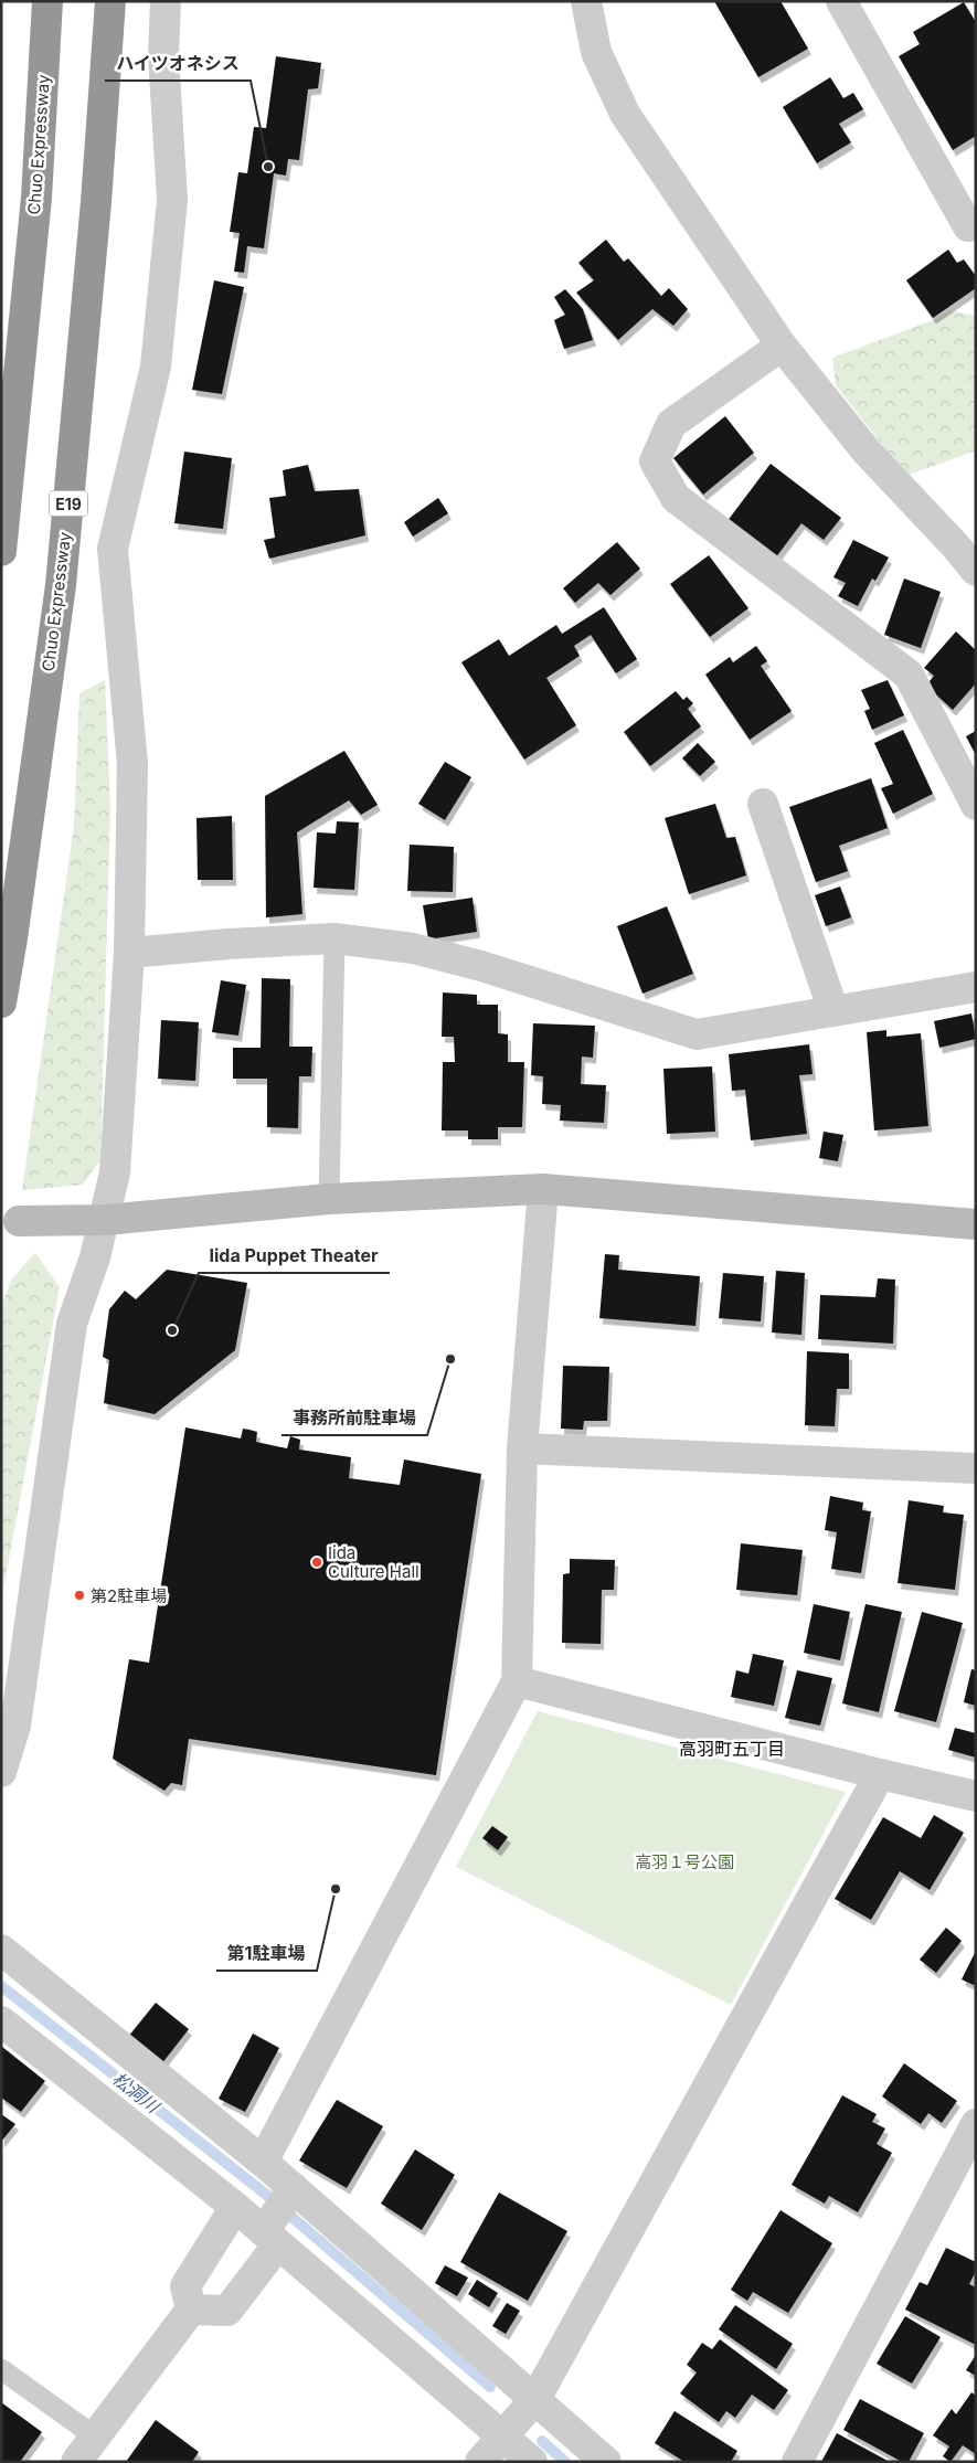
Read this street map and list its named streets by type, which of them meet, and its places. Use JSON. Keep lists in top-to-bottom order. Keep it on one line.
{"streets":{"highway":["Chuo Expressway","E19"]},"districts":["高羽町五丁目"],"water":["松洞川"],"parks":["高羽１号公園"],"places":["ハイツオネシス","Iida Puppet Theater","事務所前駐車場","Iida Culture Hall","第2駐車場","第1駐車場"]}
